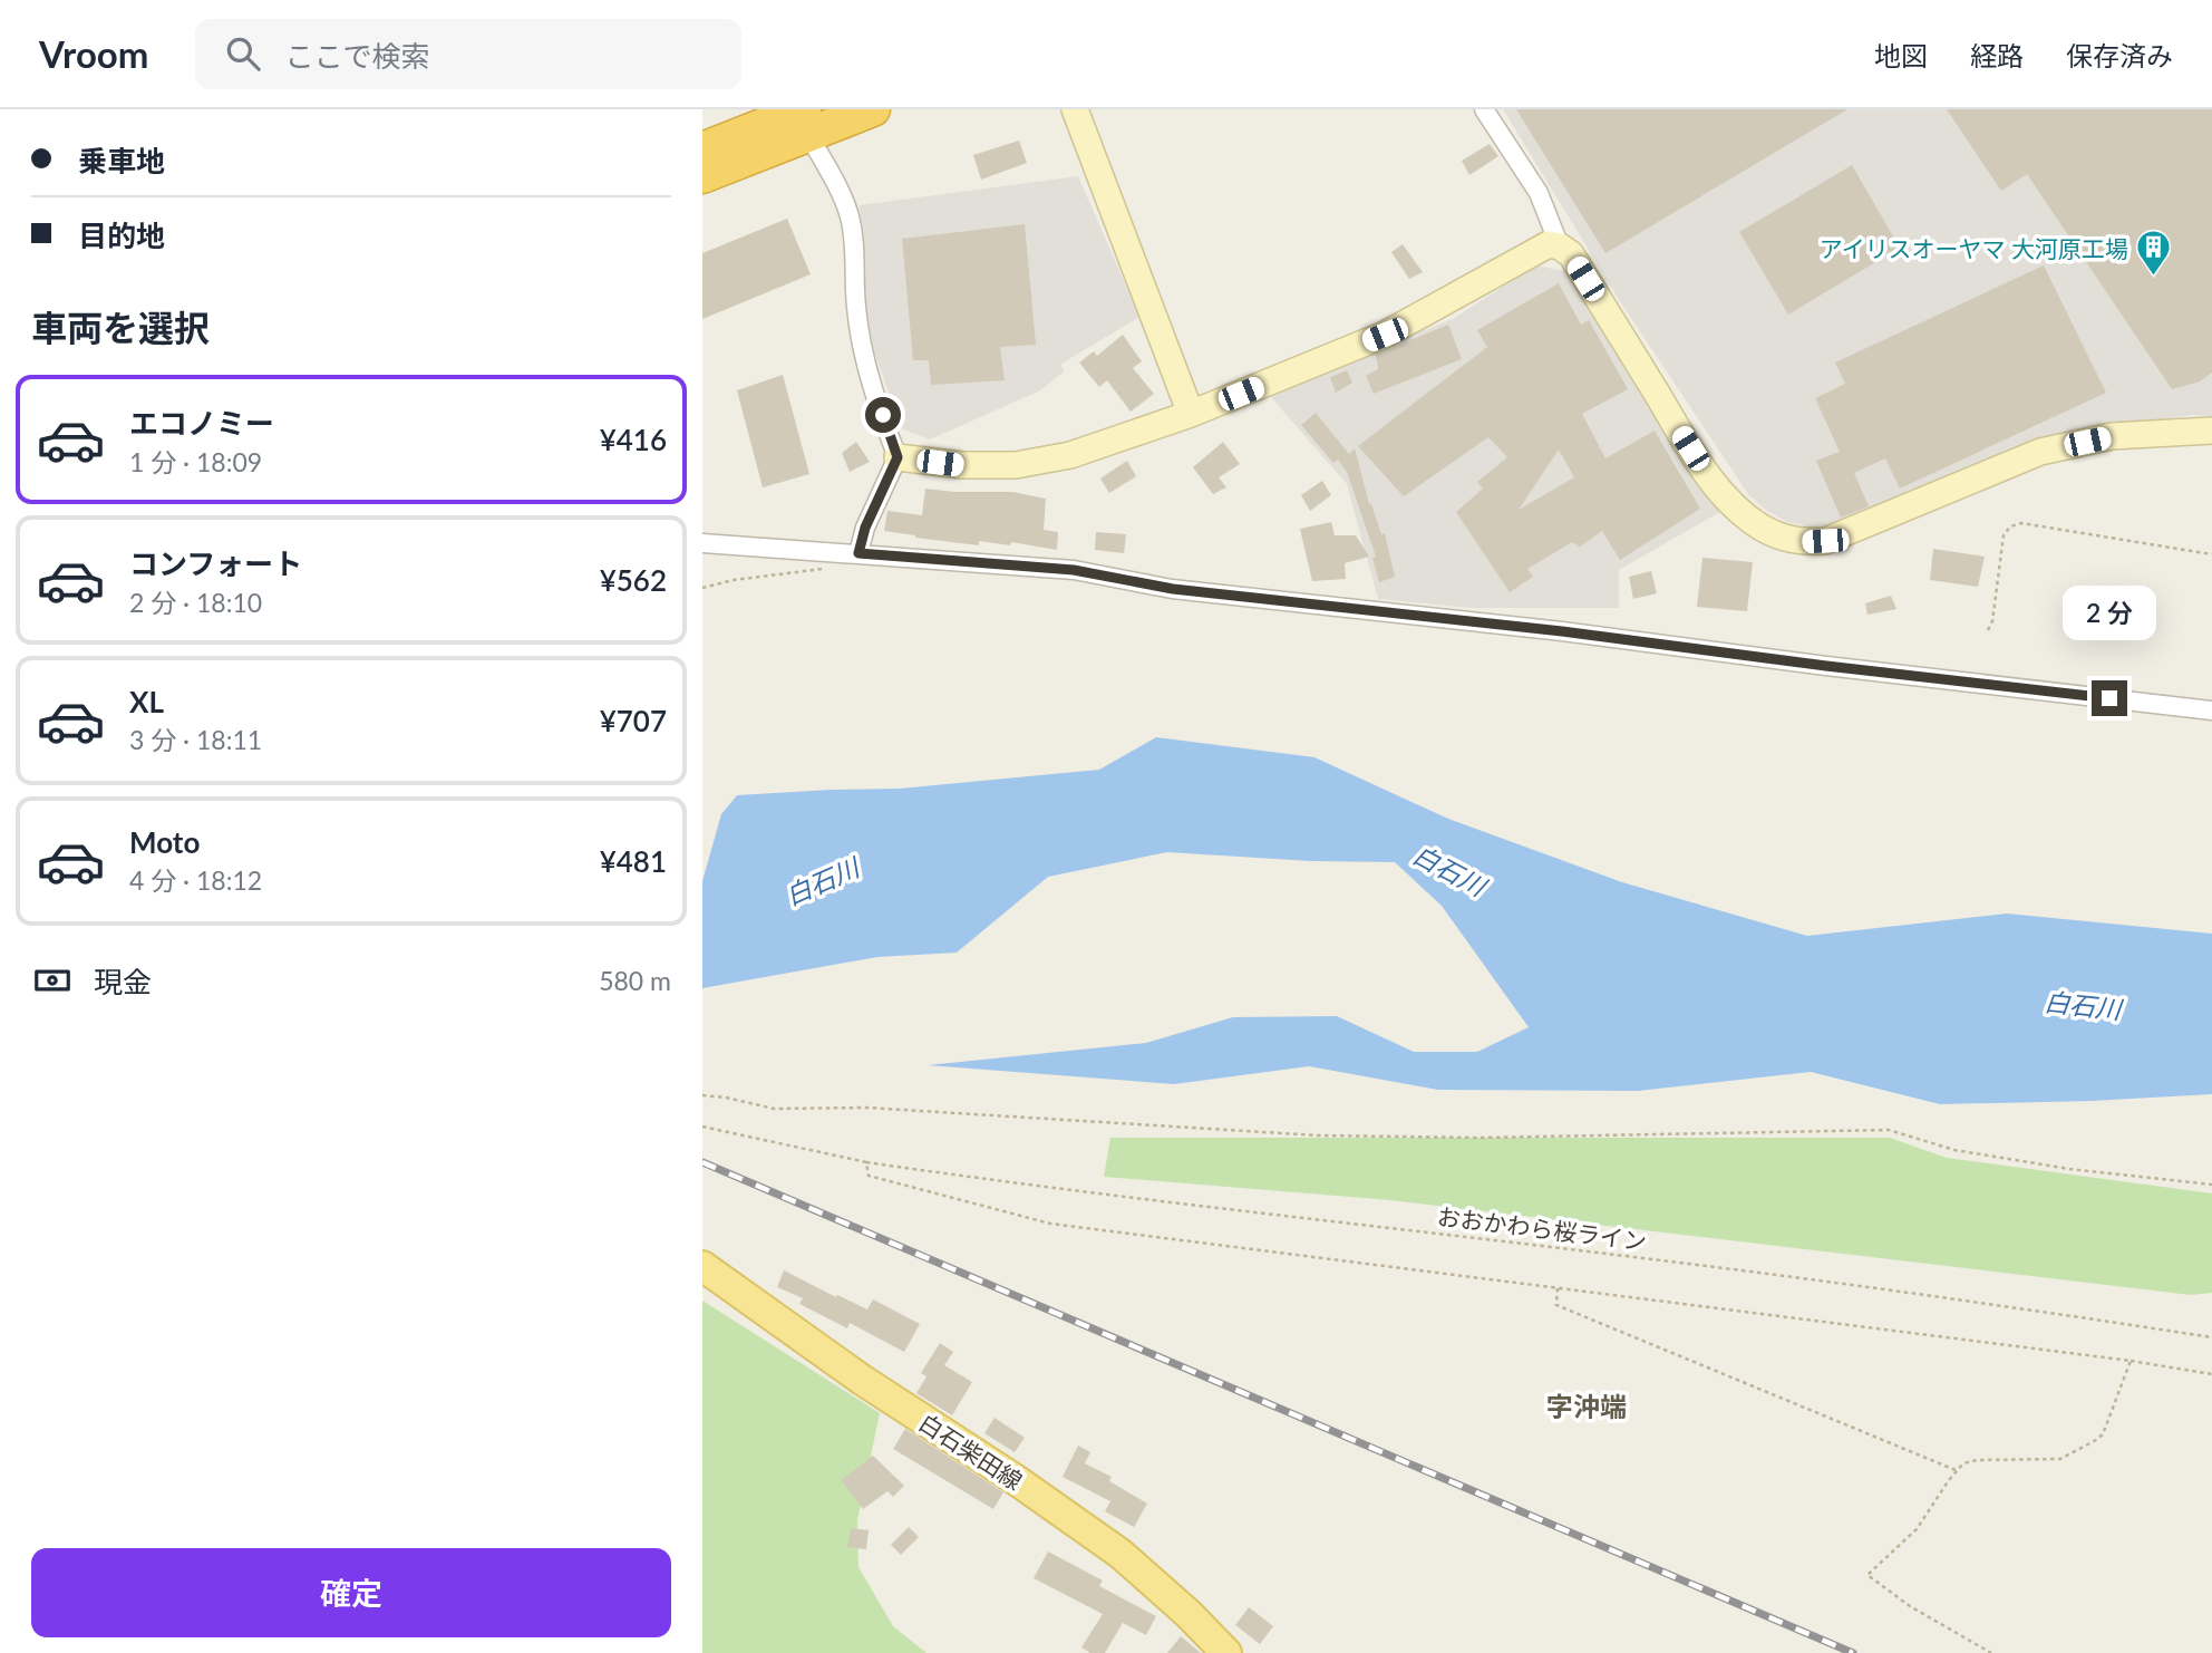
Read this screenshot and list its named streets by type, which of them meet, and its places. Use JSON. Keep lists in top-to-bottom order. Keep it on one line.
{"streets":{"main road":["白石柴田線"],"path":["おおかわら桜ライン"]},"districts":["字沖端"],"water":["白石川"],"places":{"building":["アイリスオーヤマ 大河原工場"]},"page":{"header":"Vroom","search":"ここで検索","nav":["地図","経路","保存済み"],"banner":["乗車地","目的地"],"heading":"車両を選択","list":[{"name":"エコノミー","note":"1 分 · 18:09","value":"¥416"},{"name":"コンフォート","note":"2 分 · 18:10","value":"¥562"},{"name":"XL","note":"3 分 · 18:11","value":"¥707"},{"name":"Moto","note":"4 分 · 18:12","value":"¥481"}],"bubble":"2 分","pay":["現金","580 m"],"buttons":"確定"}}
